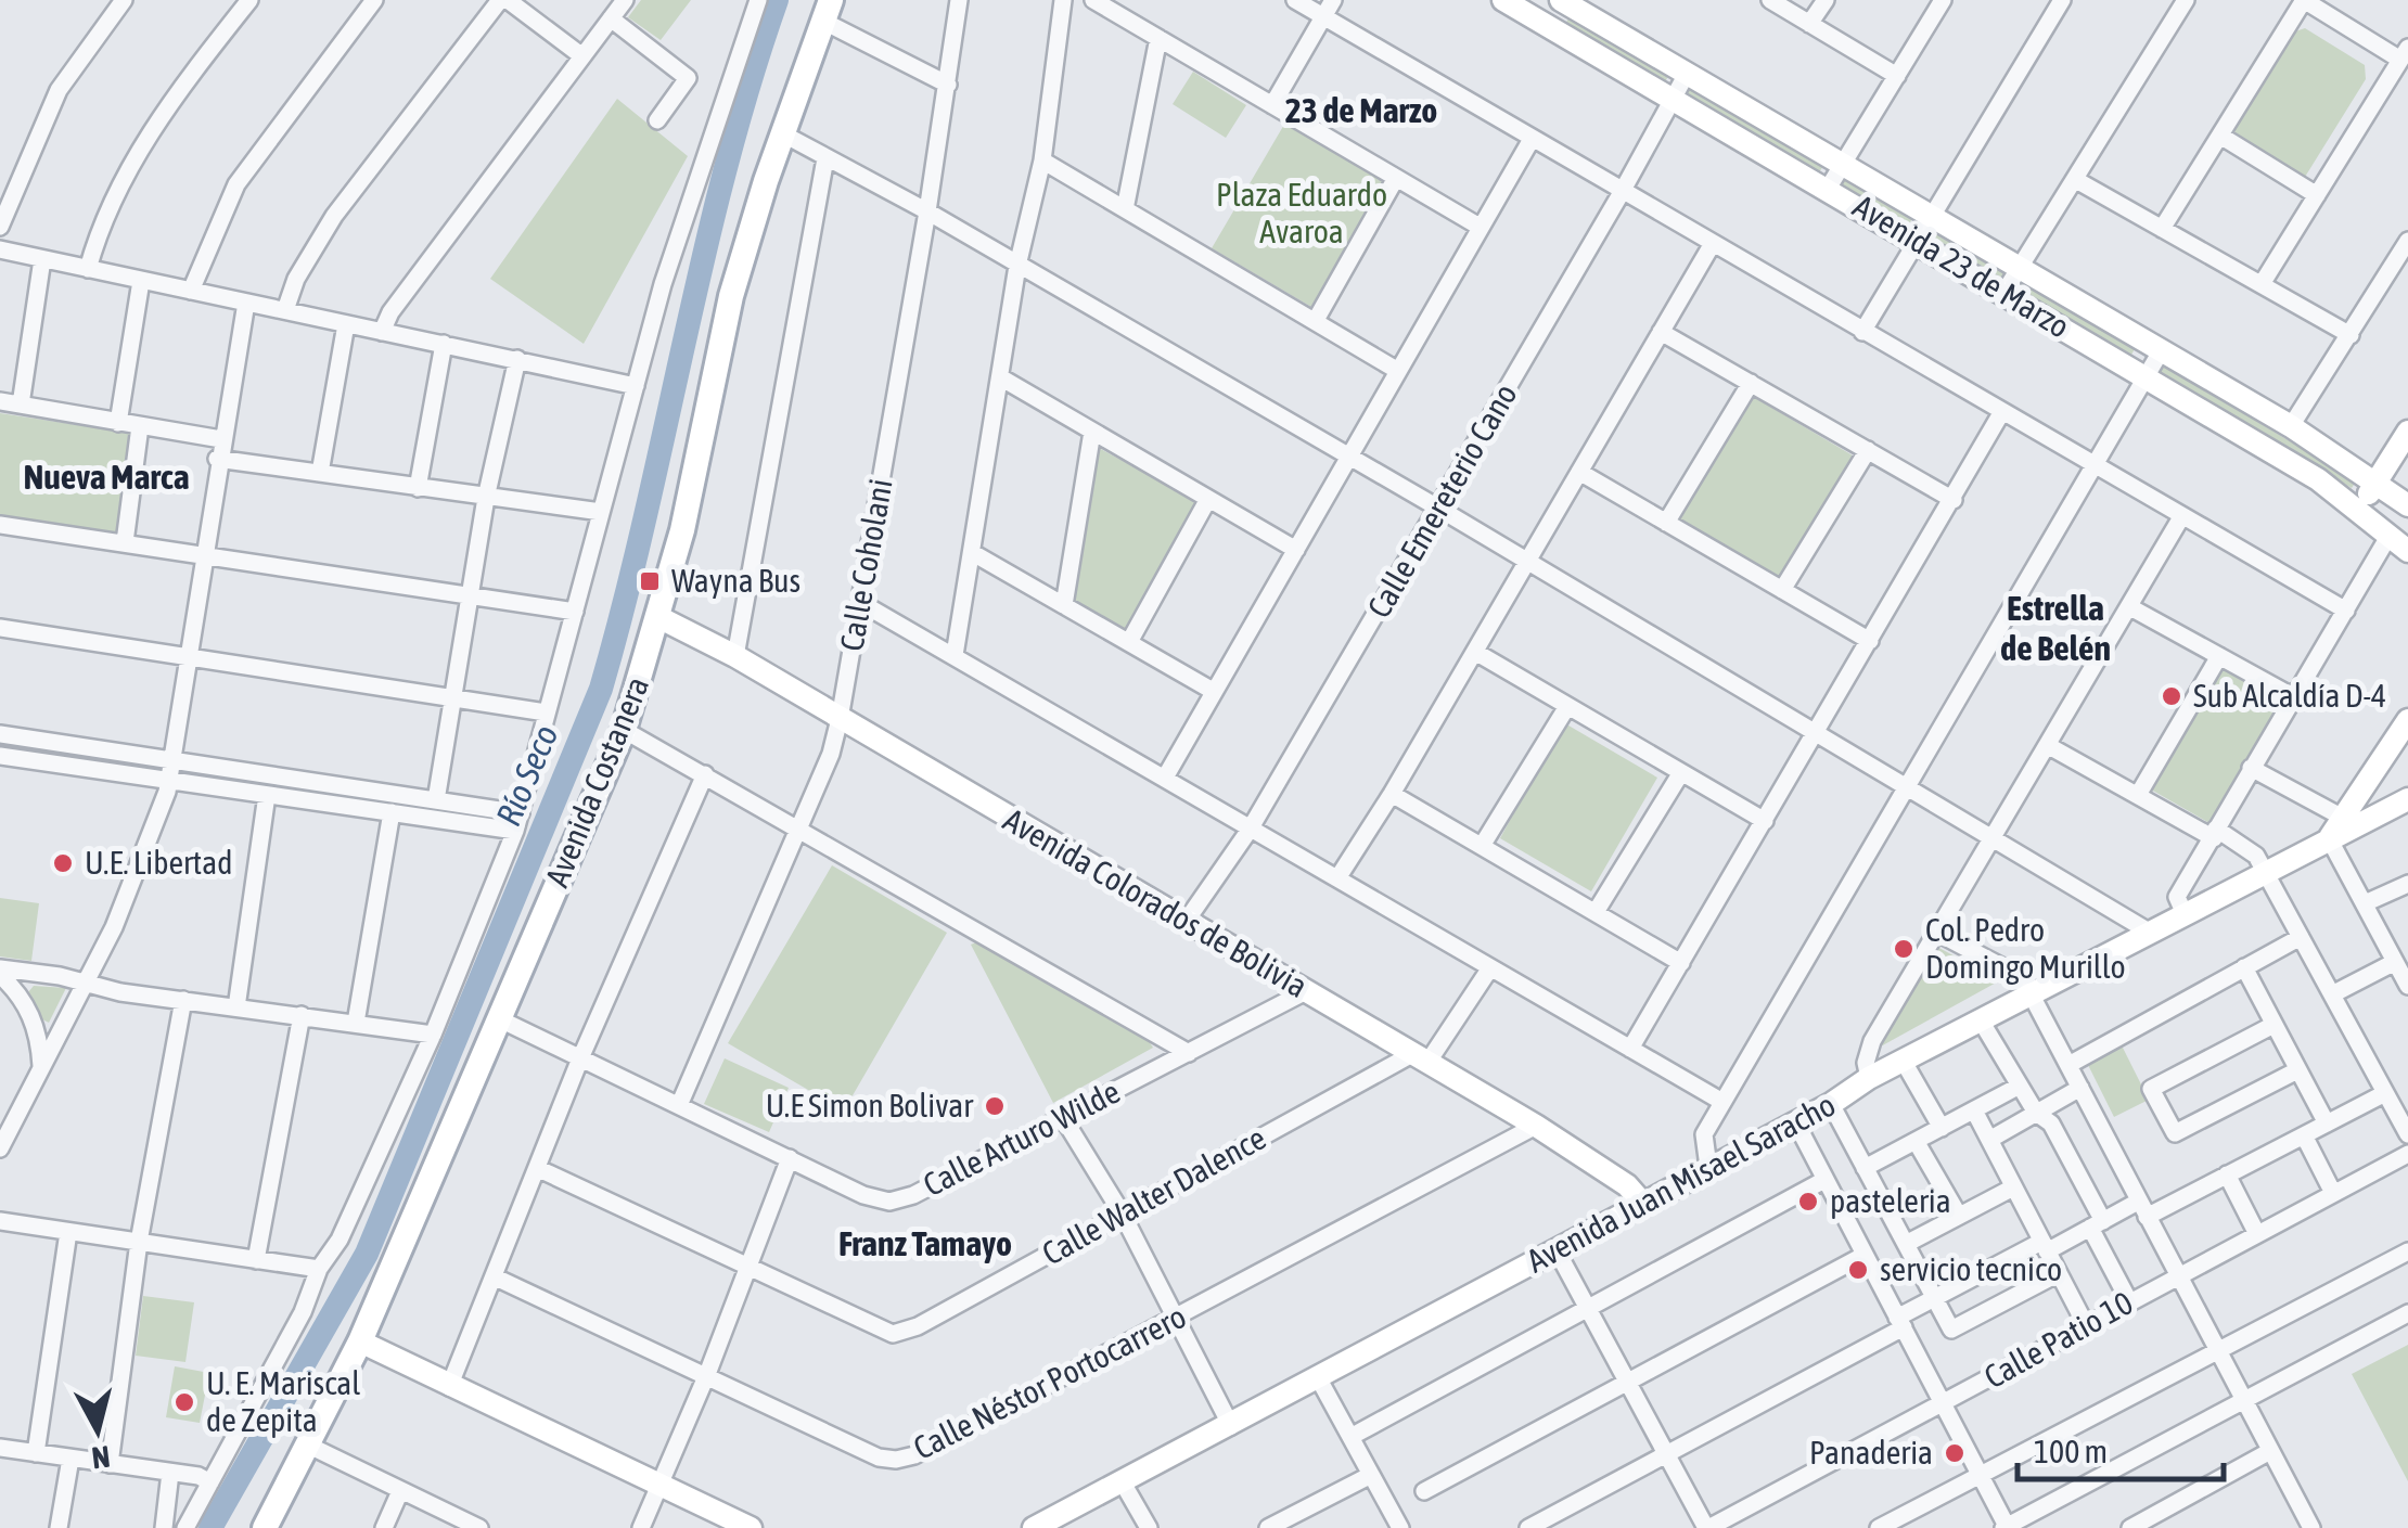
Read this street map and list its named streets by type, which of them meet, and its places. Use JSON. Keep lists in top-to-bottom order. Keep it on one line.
{"streets":{"main road":["Avenida Costanera"],"street":["Avenida 23 de Marzo","Calle Emereterio Cano","Calle Coholani","Avenida Colorados de Bolivia","Calle Arturo Wilde","Avenida Juan Misael Saracho","Calle Walter Dalence","Calle Patio 10","Calle Néstor Portocarrero"]},"crossings":[["Avenida 23 de Marzo","Calle Emereterio Cano"],["Calle Emereterio Cano","Avenida Colorados de Bolivia"],["Calle Coholani","Avenida Colorados de Bolivia"],["Calle Coholani","Calle Arturo Wilde"],["Avenida Costanera","Avenida Colorados de Bolivia"],["Avenida Costanera","Calle Arturo Wilde"],["Avenida Colorados de Bolivia","Calle Arturo Wilde"],["Avenida Colorados de Bolivia","Avenida Juan Misael Saracho"],["Avenida Colorados de Bolivia","Calle Walter Dalence"],["Avenida Colorados de Bolivia","Calle Néstor Portocarrero"]],"districts":["23 de Marzo","Nueva Marca","Estrella de Belén","Franz Tamayo"],"water":["Río Seco"],"parks":["Plaza Eduardo Avaroa"],"places":{"transit":["Wayna Bus"],"other":["Sub Alcaldía D-4","U.E. Libertad","Col. Pedro Domingo Murillo","U.E Simon Bolivar","pasteleria","servicio tecnico","U. E. Mariscal de Zepita","Panaderia"]},"scale_bar":"100 m","north":"bottom"}
